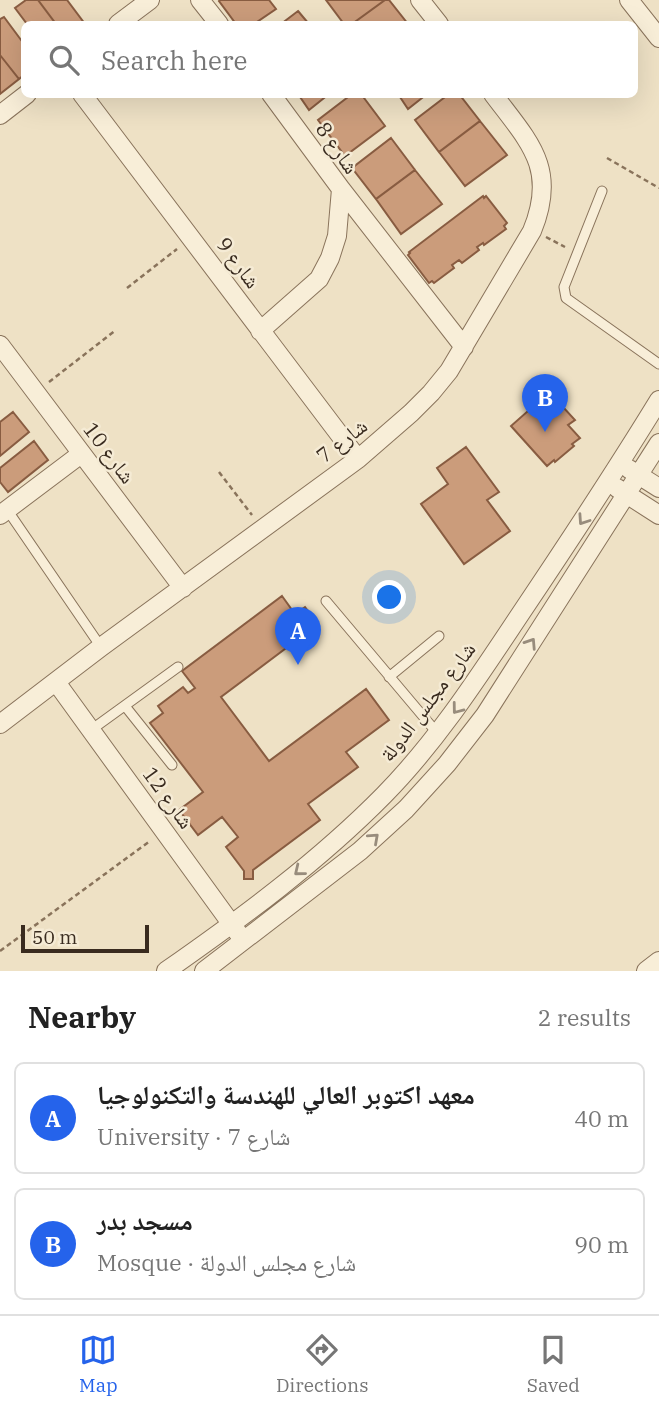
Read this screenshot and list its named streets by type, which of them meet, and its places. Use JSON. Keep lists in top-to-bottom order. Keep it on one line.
{"streets":{"street":["شارع 8","شارع 9","شارع 7","شارع 10","شارع مجلس الدولة","شارع 12"]},"crossings":[["شارع 8","شارع 9"],["شارع 9","شارع 7"],["شارع 7","شارع 10"],["شارع 7","شارع 12"],["شارع مجلس الدولة","شارع 12"]],"scale_bar":"50 m","page":{"search":"Search here","pins":["B","A"],"scale":"50 m","heading":["Nearby","2 results"],"list":[{"mark":"A","name":"معهد اكتوبر العالي للهندسة والتكنولوجيا","note":"University · شارع 7","value":"40 m"},{"mark":"B","name":"مسجد بدر","note":"Mosque · شارع مجلس الدولة","value":"90 m"}],"nav":["Map","Directions","Saved"]}}
